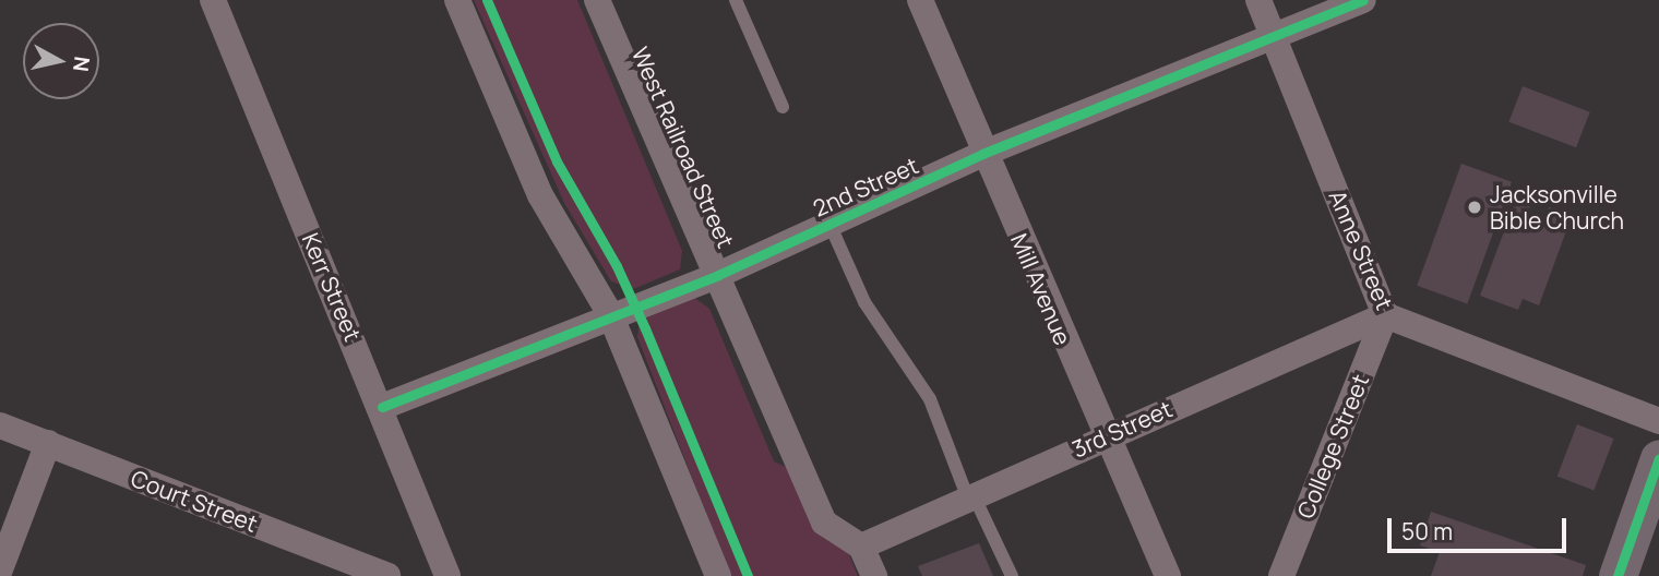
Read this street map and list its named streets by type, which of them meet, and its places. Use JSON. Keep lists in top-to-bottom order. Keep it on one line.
{"streets":{"street":["West Railroad Street","2nd Street","Anne Street","Kerr Street","Mill Avenue","3rd Street","College Street","Court Street"]},"crossings":[["West Railroad Street","2nd Street"],["West Railroad Street","3rd Street"],["2nd Street","Anne Street"],["2nd Street","Kerr Street"],["2nd Street","Mill Avenue"],["Anne Street","3rd Street"],["Anne Street","College Street"],["Mill Avenue","3rd Street"],["3rd Street","College Street"]],"places":["Jacksonville Bible Church"],"scale_bar":"50 m","north":"right"}
